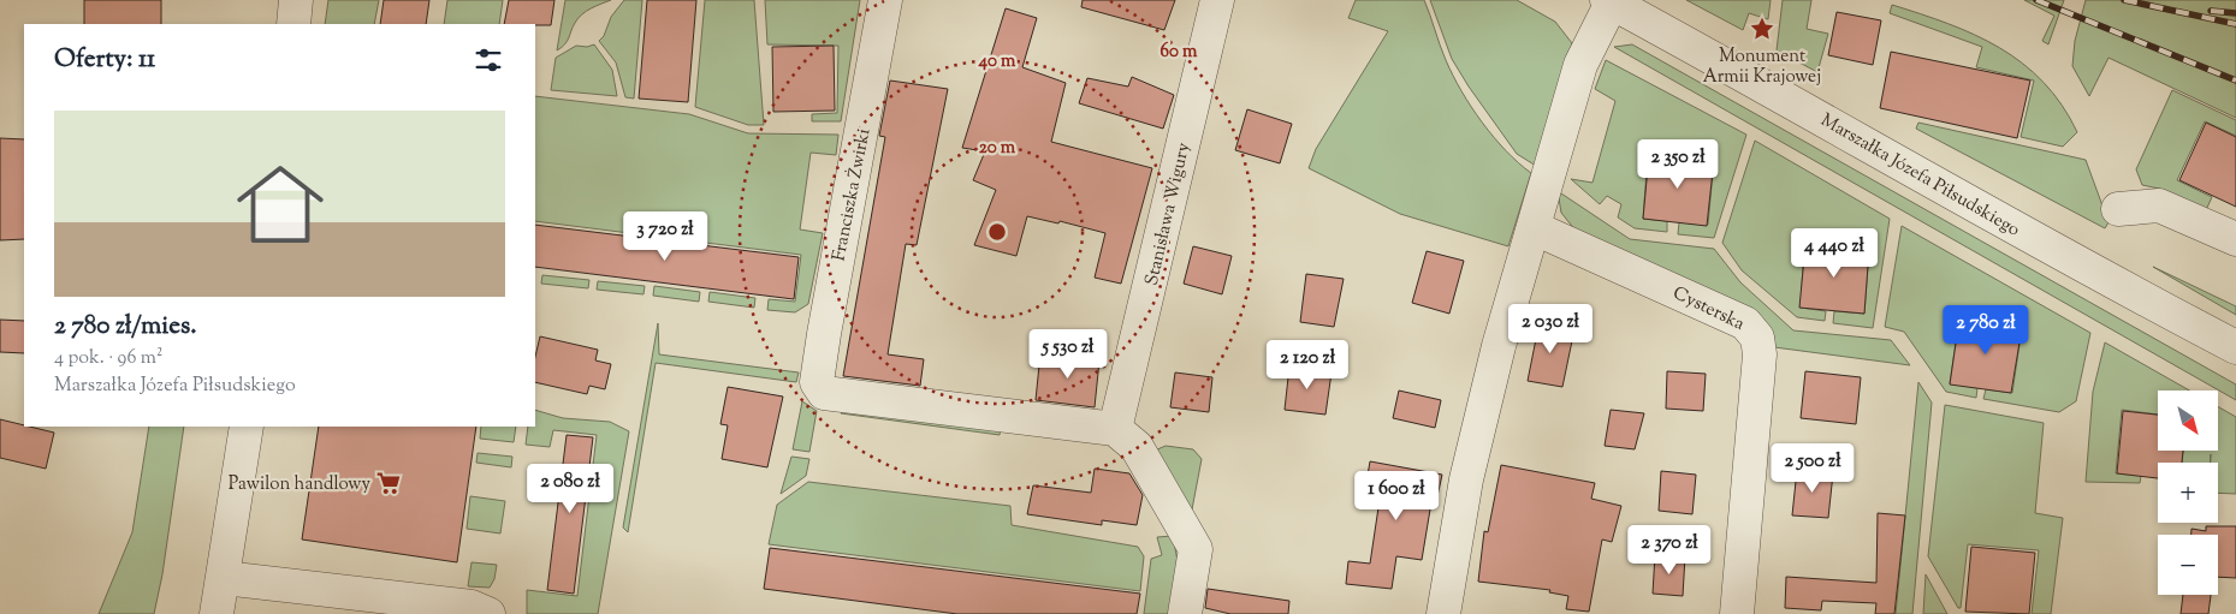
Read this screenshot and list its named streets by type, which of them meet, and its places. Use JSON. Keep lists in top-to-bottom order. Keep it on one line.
{"streets":{"street":["Marszałka Józefa Piłsudskiego","Franciszka Żwirki","Stanisława Wigury","Cysterska"]},"crossings":[["Franciszka Żwirki","Stanisława Wigury"]],"places":{"place":["Monument Armii Krajowej"],"supermarket":["Pawilon handlowy"]},"north":"bottom right","page":{"heading":"Oferty: 11","list":[{"name":"2 780 zł/mies.","note":"4 pok. · 96 m² · Marszałka Józefa Piłsudskiego"}],"price":["2 350 zł","3 720 zł","4 440 zł","2 030 zł","2 780 zł","5 530 zł","2 120 zł","2 500 zł","2 080 zł","1 600 zł","2 370 zł"],"map_buttons":["+","−"]},"rings":["60 m","40 m","20 m"]}
